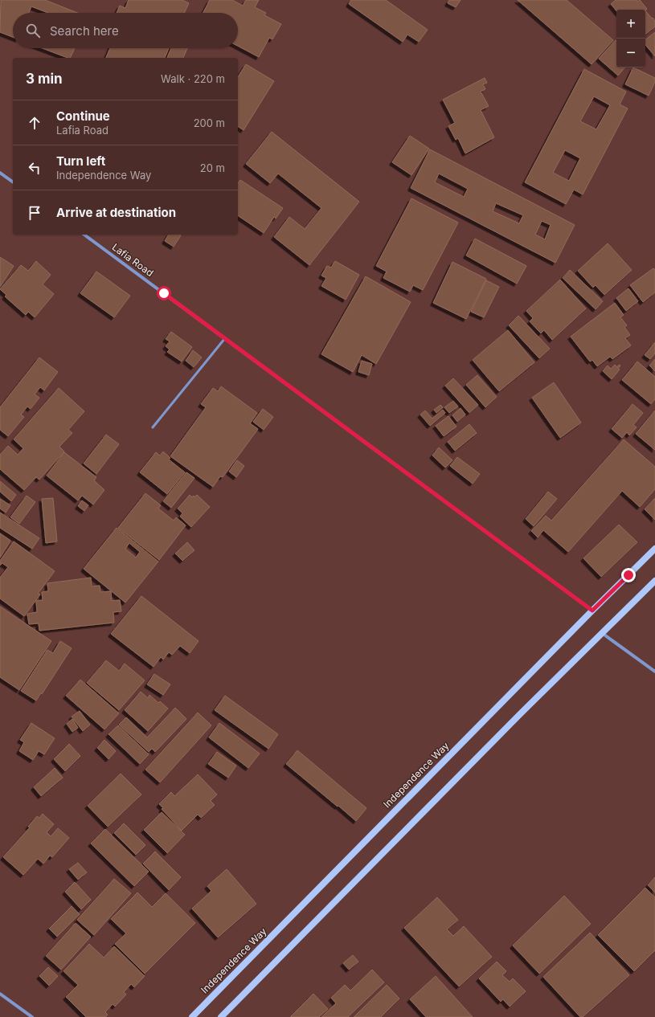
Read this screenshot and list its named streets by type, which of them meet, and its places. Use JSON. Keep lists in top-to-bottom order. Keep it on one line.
{"streets":{"main road":["Independence Way"],"street":["Lafia Road"]},"crossings":[["Lafia Road","Independence Way"]],"page":{"map_buttons":["+","−"],"search":"Search here","heading":["3 min","Walk · 220 m"],"list":[["Continue","Lafia Road","200 m"],["Turn left","Independence Way","20 m"],"Arrive at destination"]}}
